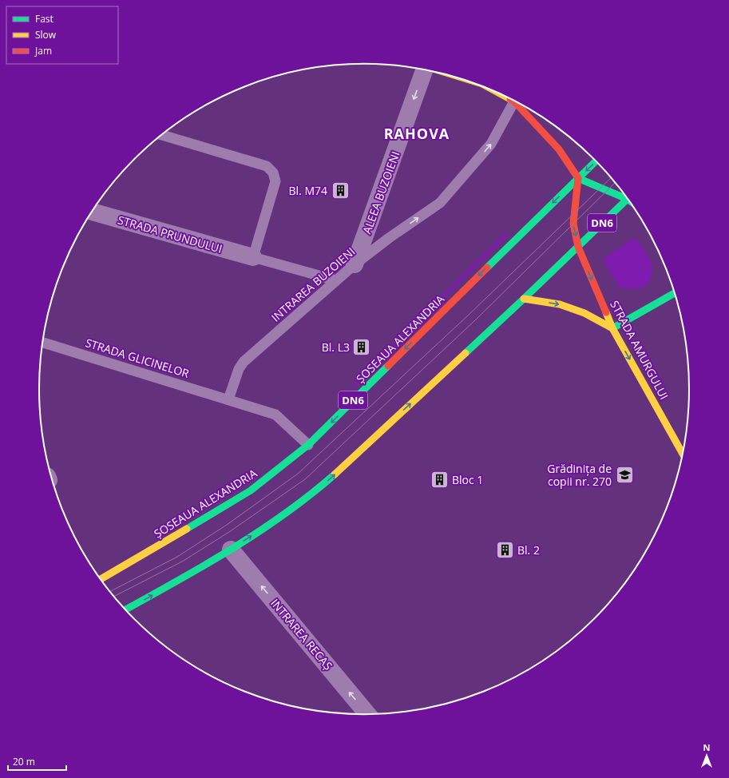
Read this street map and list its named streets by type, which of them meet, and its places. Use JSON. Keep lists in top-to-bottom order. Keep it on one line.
{"streets":{"main road":["DN6","ȘOSEAUA ALEXANDRIA","STRADA AMURGULUI"],"street":["ALEEA BUZOIENI","STRADA PRUNDULUI","INTRAREA RECAȘ"],"lane":["INTRAREA BUZOIENI","STRADA GLICINELOR"]},"crossings":[["ALEEA BUZOIENI","INTRAREA BUZOIENI"],["DN6","ȘOSEAUA ALEXANDRIA"],["DN6","STRADA AMURGULUI"],["DN6","INTRAREA RECAȘ"],["INTRAREA BUZOIENI","STRADA GLICINELOR"],["ȘOSEAUA ALEXANDRIA","STRADA AMURGULUI"]],"one_way":["ALEEA BUZOIENI","INTRAREA BUZOIENI","STRADA AMURGULUI","INTRAREA RECAȘ"],"districts":["RAHOVA"],"places":{"building":["Bl. M74","Bl. L3","Bloc 1","Bl. 2"],"school or university":["Grădinița de copii nr. 270"]},"legend":["Fast","Slow","Jam"],"scale_bar":"20 m","north":"top"}
